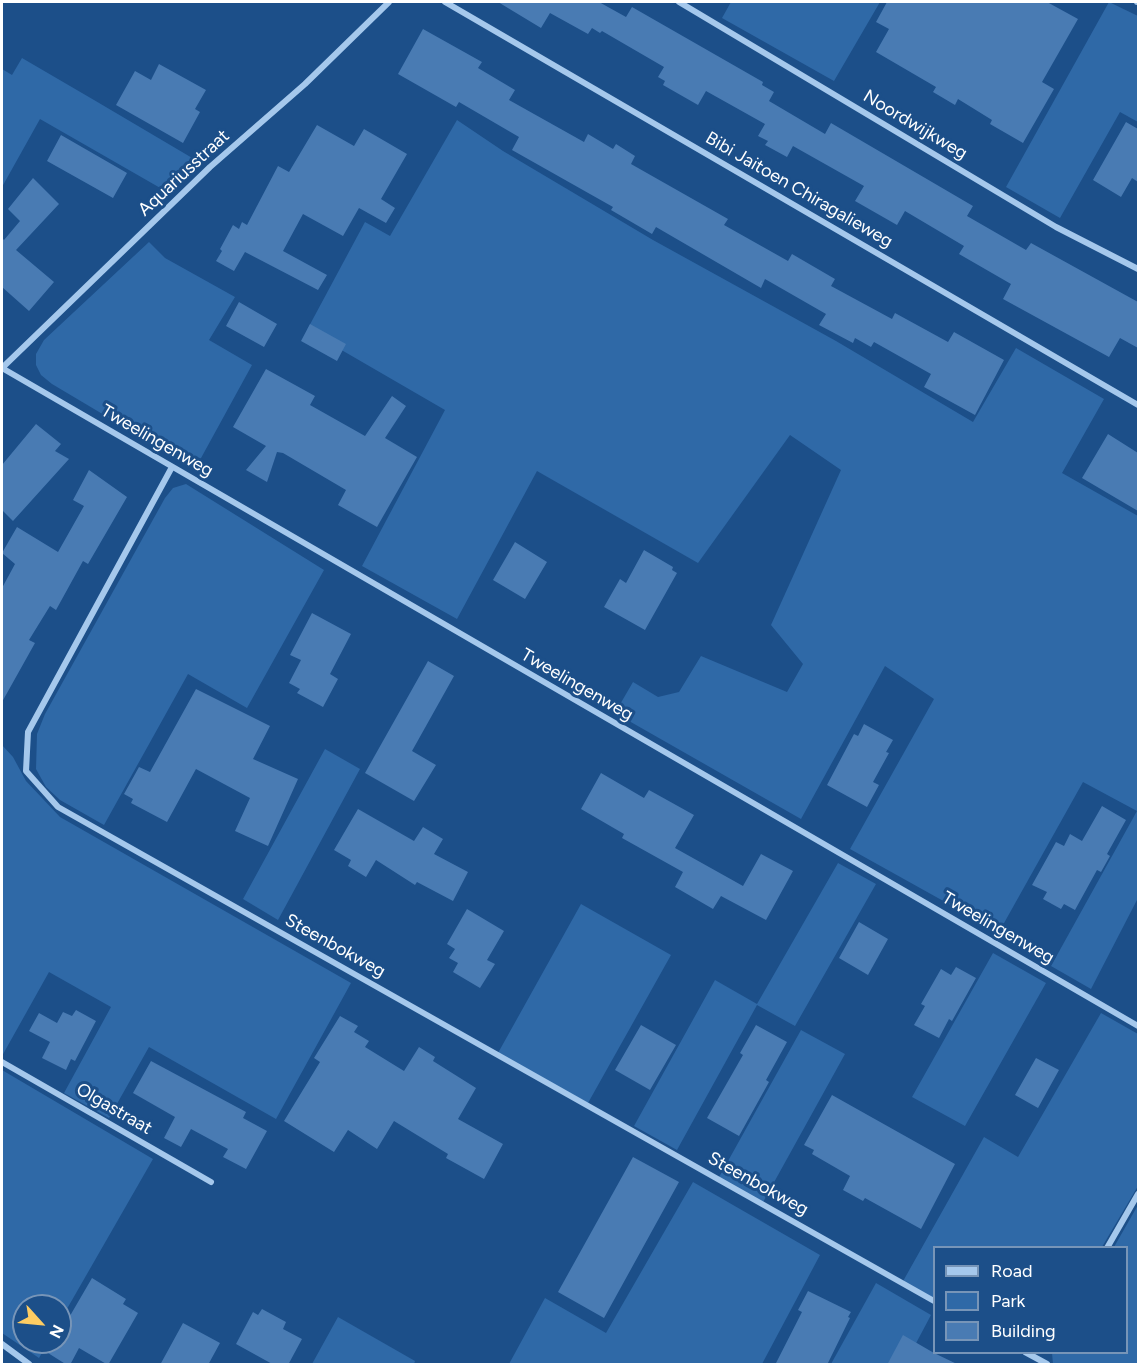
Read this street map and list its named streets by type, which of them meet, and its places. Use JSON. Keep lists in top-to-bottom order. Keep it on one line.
{"streets":{"street":["Noordwijkweg","Aquariusstraat","Bibi Jaitoen Chiragalieweg","Tweelingenweg","Steenbokweg","Olgastraat"]},"crossings":[["Aquariusstraat","Tweelingenweg"],["Tweelingenweg","Steenbokweg"]],"legend":["Road","Park","Building"],"north":"bottom right"}
